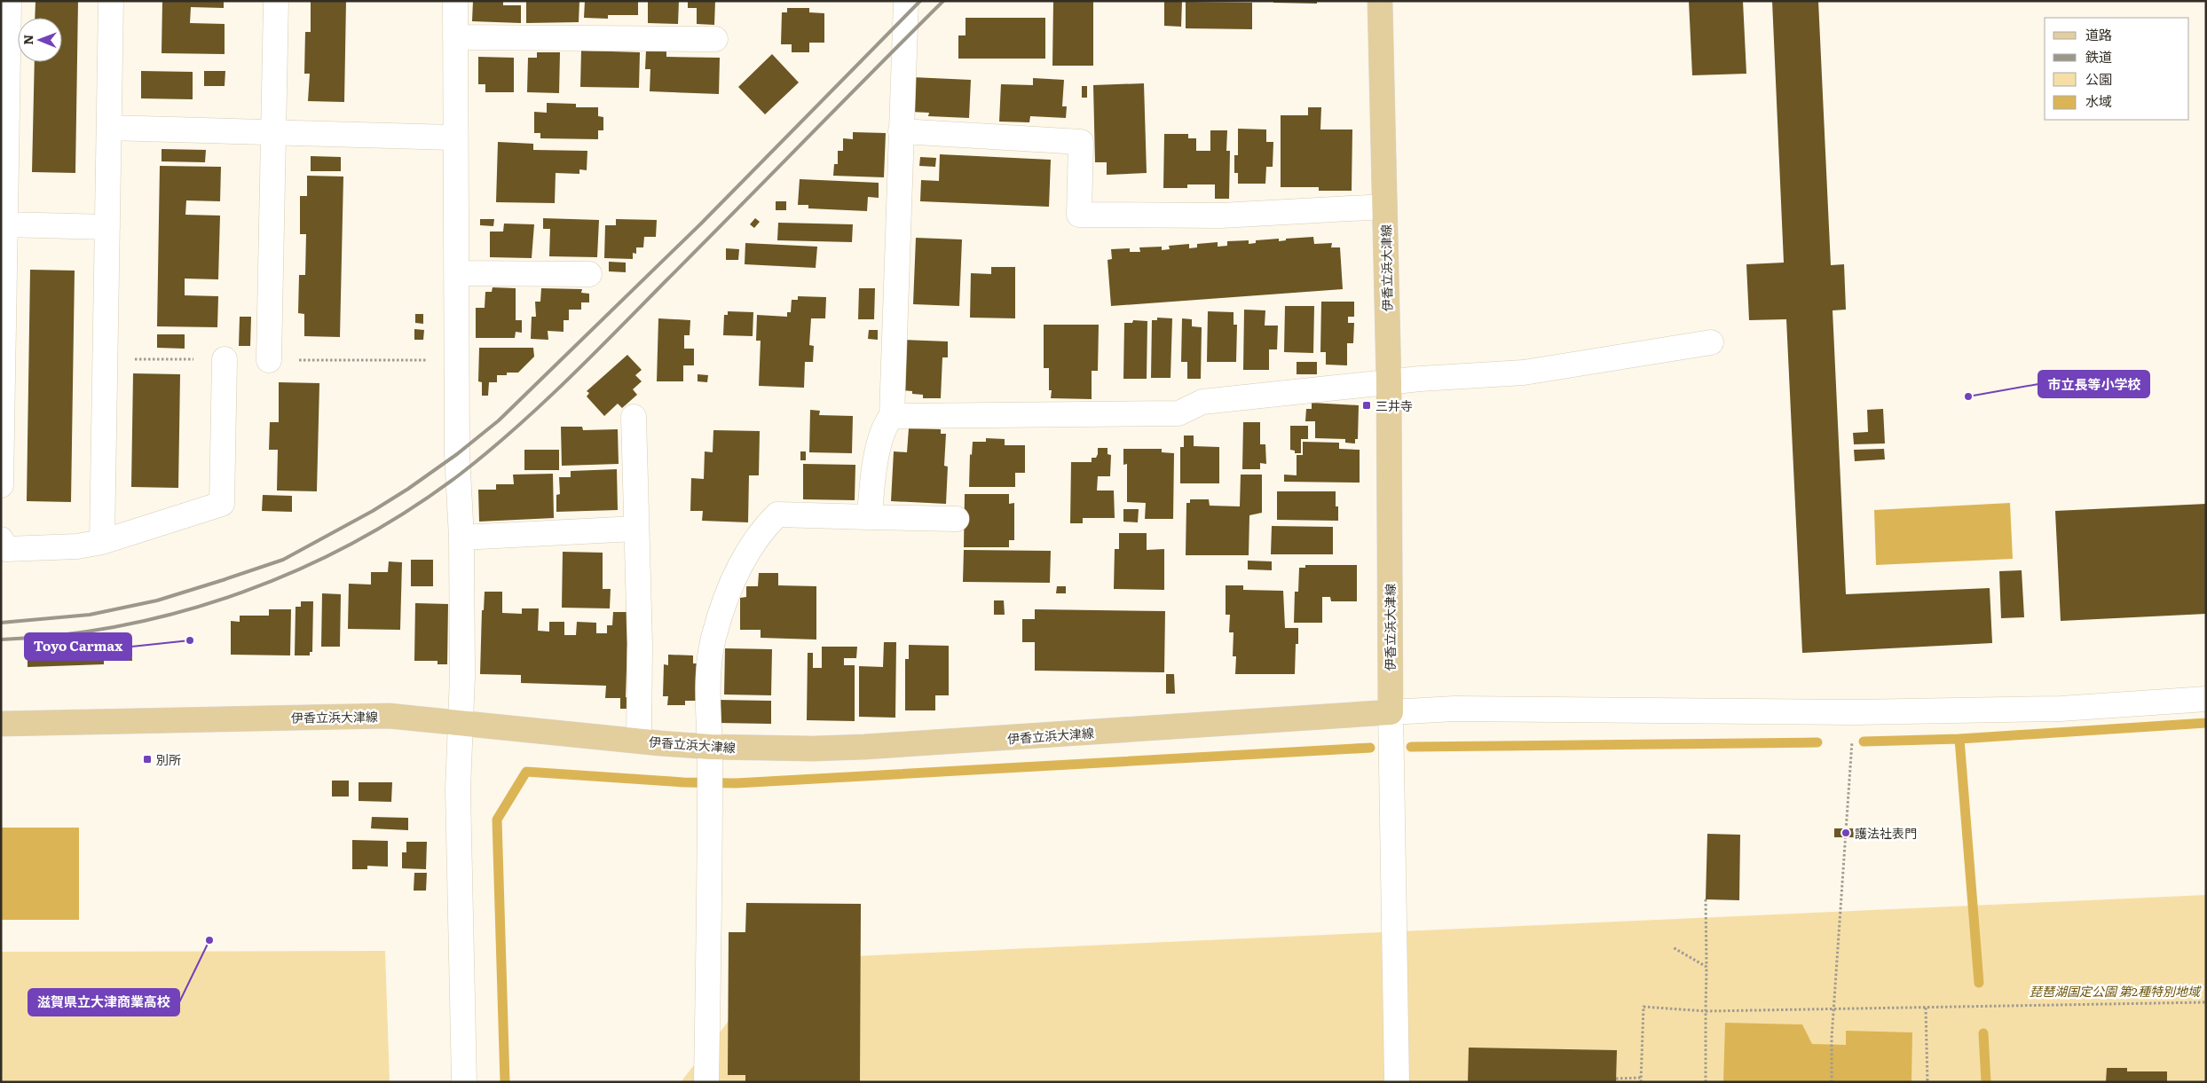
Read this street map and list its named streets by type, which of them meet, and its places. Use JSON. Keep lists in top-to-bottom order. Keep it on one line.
{"streets":{"main road":["伊香立浜大津線"]},"parks":["琵琶湖国定公園 第2種特別地域"],"places":{"other":["市立長等小学校","Toyo Carmax","護法社表門","滋賀県立大津商業高校"],"transit":["三井寺","別所"]},"legend":["道路","鉄道","公園","水域"],"north":"left"}
